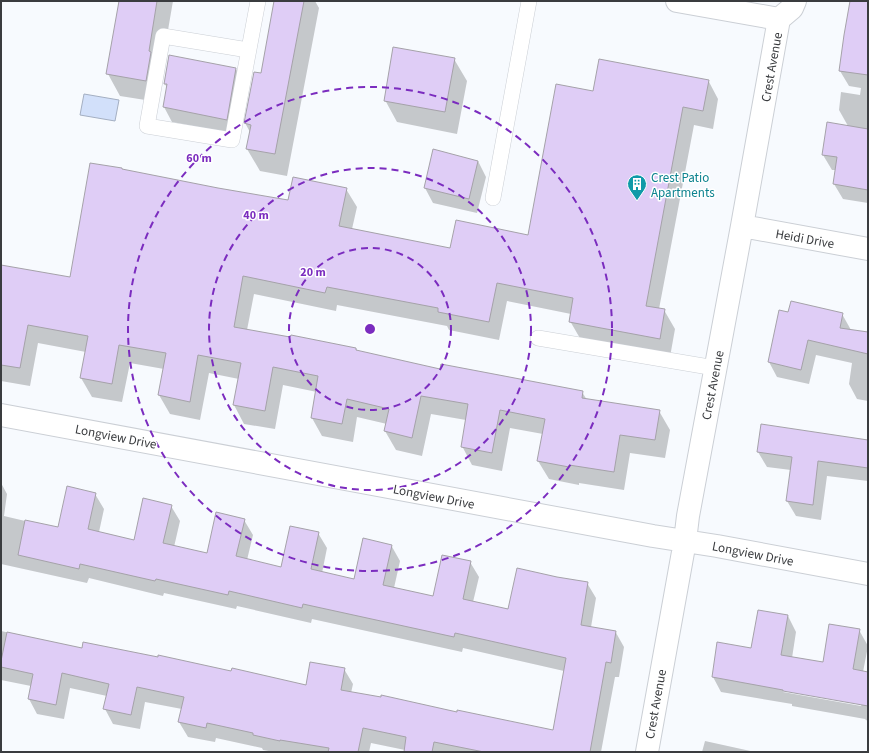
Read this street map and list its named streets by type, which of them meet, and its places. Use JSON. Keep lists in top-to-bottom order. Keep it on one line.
{"streets":{"street":["Crest Avenue","Heidi Drive","Longview Drive"]},"crossings":[["Crest Avenue","Heidi Drive"],["Crest Avenue","Longview Drive"]],"places":{"building":["Crest Patio Apartments"]},"rings":["60 m","40 m","20 m"]}
